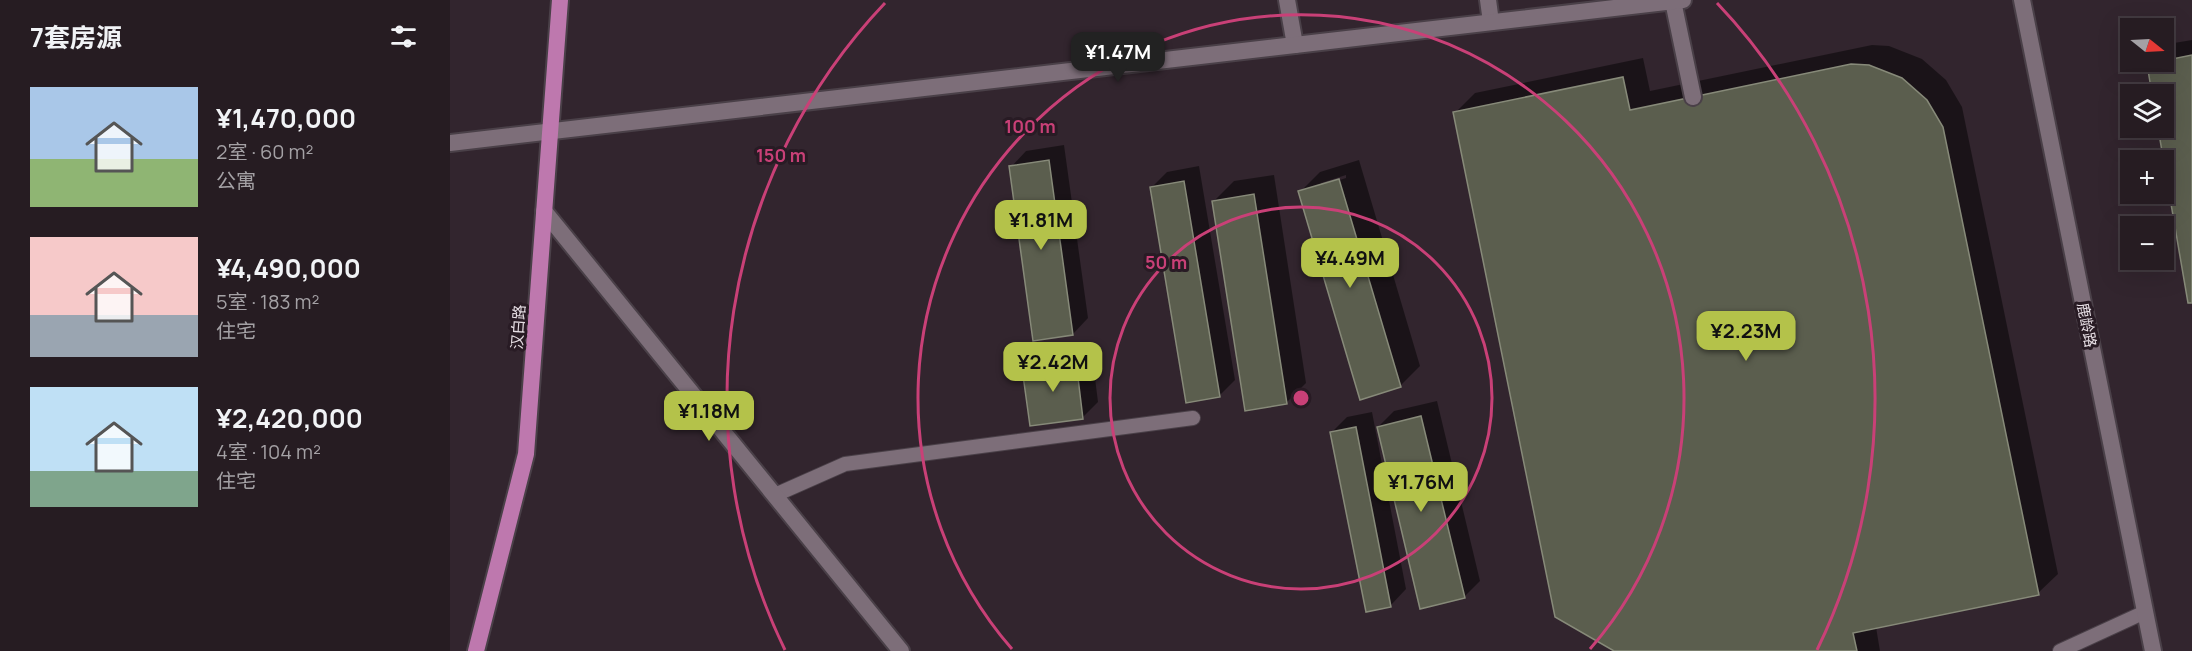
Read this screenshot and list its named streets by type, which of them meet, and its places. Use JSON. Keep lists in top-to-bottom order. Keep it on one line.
{"streets":{"highway":["汉白路"],"street":["鹿龄路"]},"north":"right","page":{"heading":"7套房源","map_buttons":["+","−"],"price":["¥1.47M","¥1.81M","¥4.49M","¥2.23M","¥2.42M","¥1.18M","¥1.76M"],"list":[{"name":"¥1,470,000","note":"2室 · 60 m² · 公寓"},{"name":"¥4,490,000","note":"5室 · 183 m² · 住宅"},{"name":"¥2,420,000","note":"4室 · 104 m² · 住宅"}]},"rings":["100 m","150 m","50 m"]}
